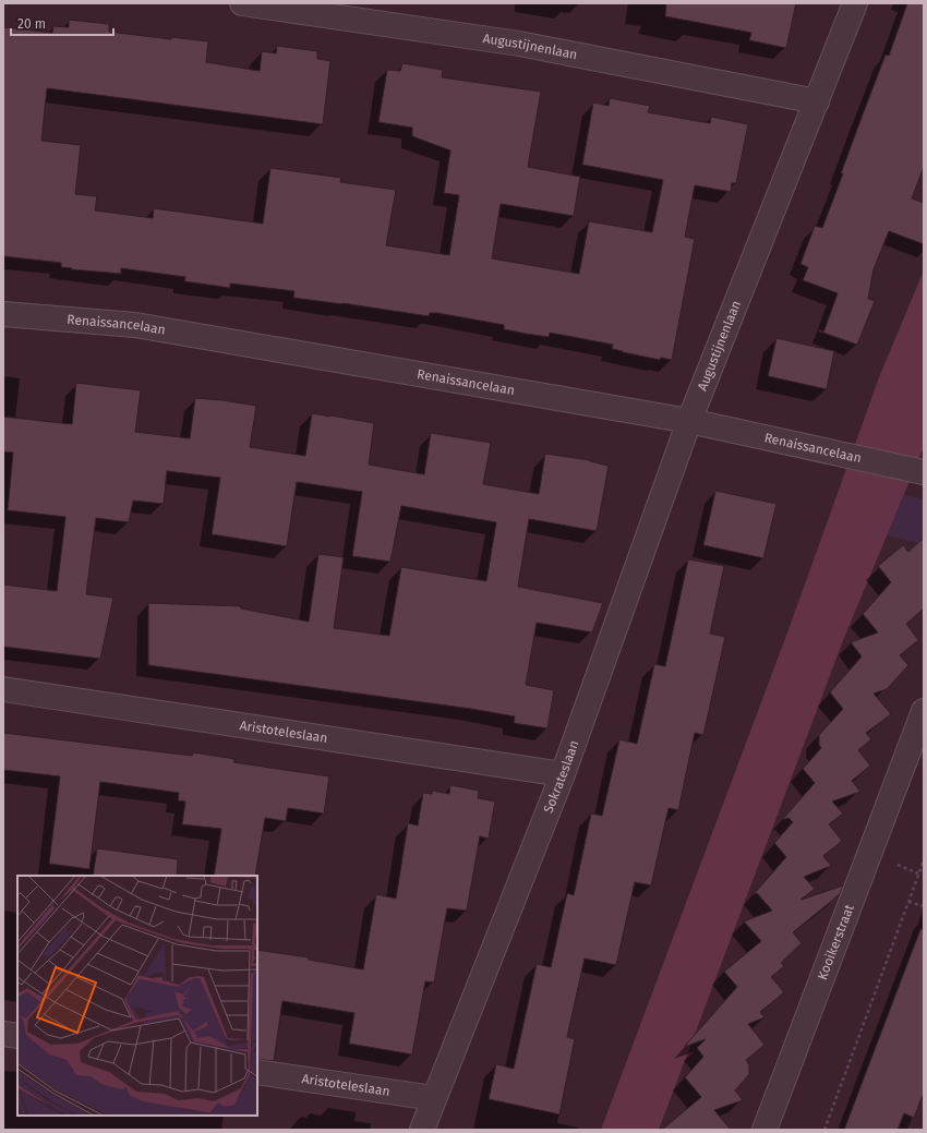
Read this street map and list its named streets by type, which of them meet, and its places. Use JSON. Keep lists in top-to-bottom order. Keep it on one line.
{"streets":{"street":["Augustijnenlaan","Renaissancelaan","Aristoteleslaan","Sokrateslaan","Kooikerstraat"]},"crossings":[["Augustijnenlaan","Renaissancelaan"],["Augustijnenlaan","Sokrateslaan"],["Renaissancelaan","Sokrateslaan"],["Aristoteleslaan","Sokrateslaan"]],"scale_bar":"20 m"}
